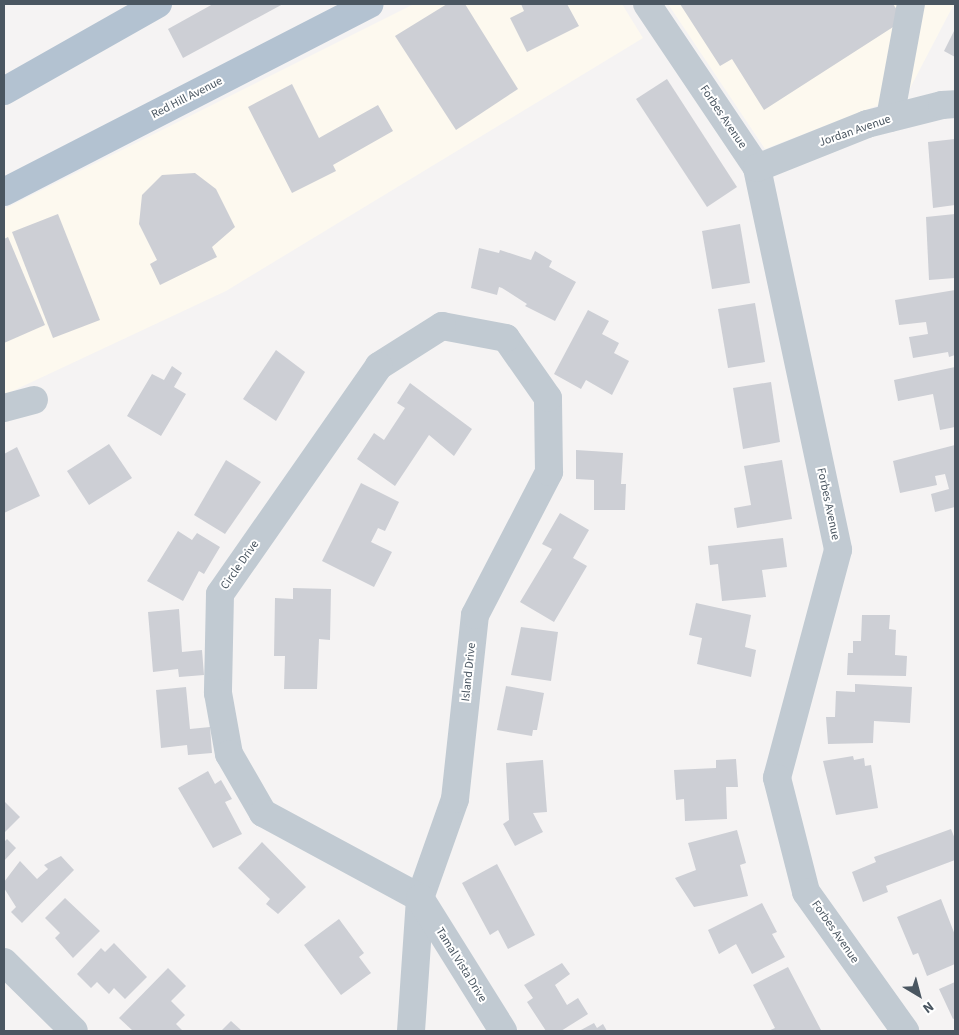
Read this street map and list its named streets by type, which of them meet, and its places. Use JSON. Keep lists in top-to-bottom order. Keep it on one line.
{"streets":{"main road":["Red Hill Avenue"],"street":["Forbes Avenue","Jordan Avenue","Circle Drive","Island Drive","Tamal Vista Drive"]},"crossings":[["Forbes Avenue","Jordan Avenue"],["Circle Drive","Island Drive"],["Circle Drive","Tamal Vista Drive"],["Island Drive","Tamal Vista Drive"]],"north":"bottom right"}
